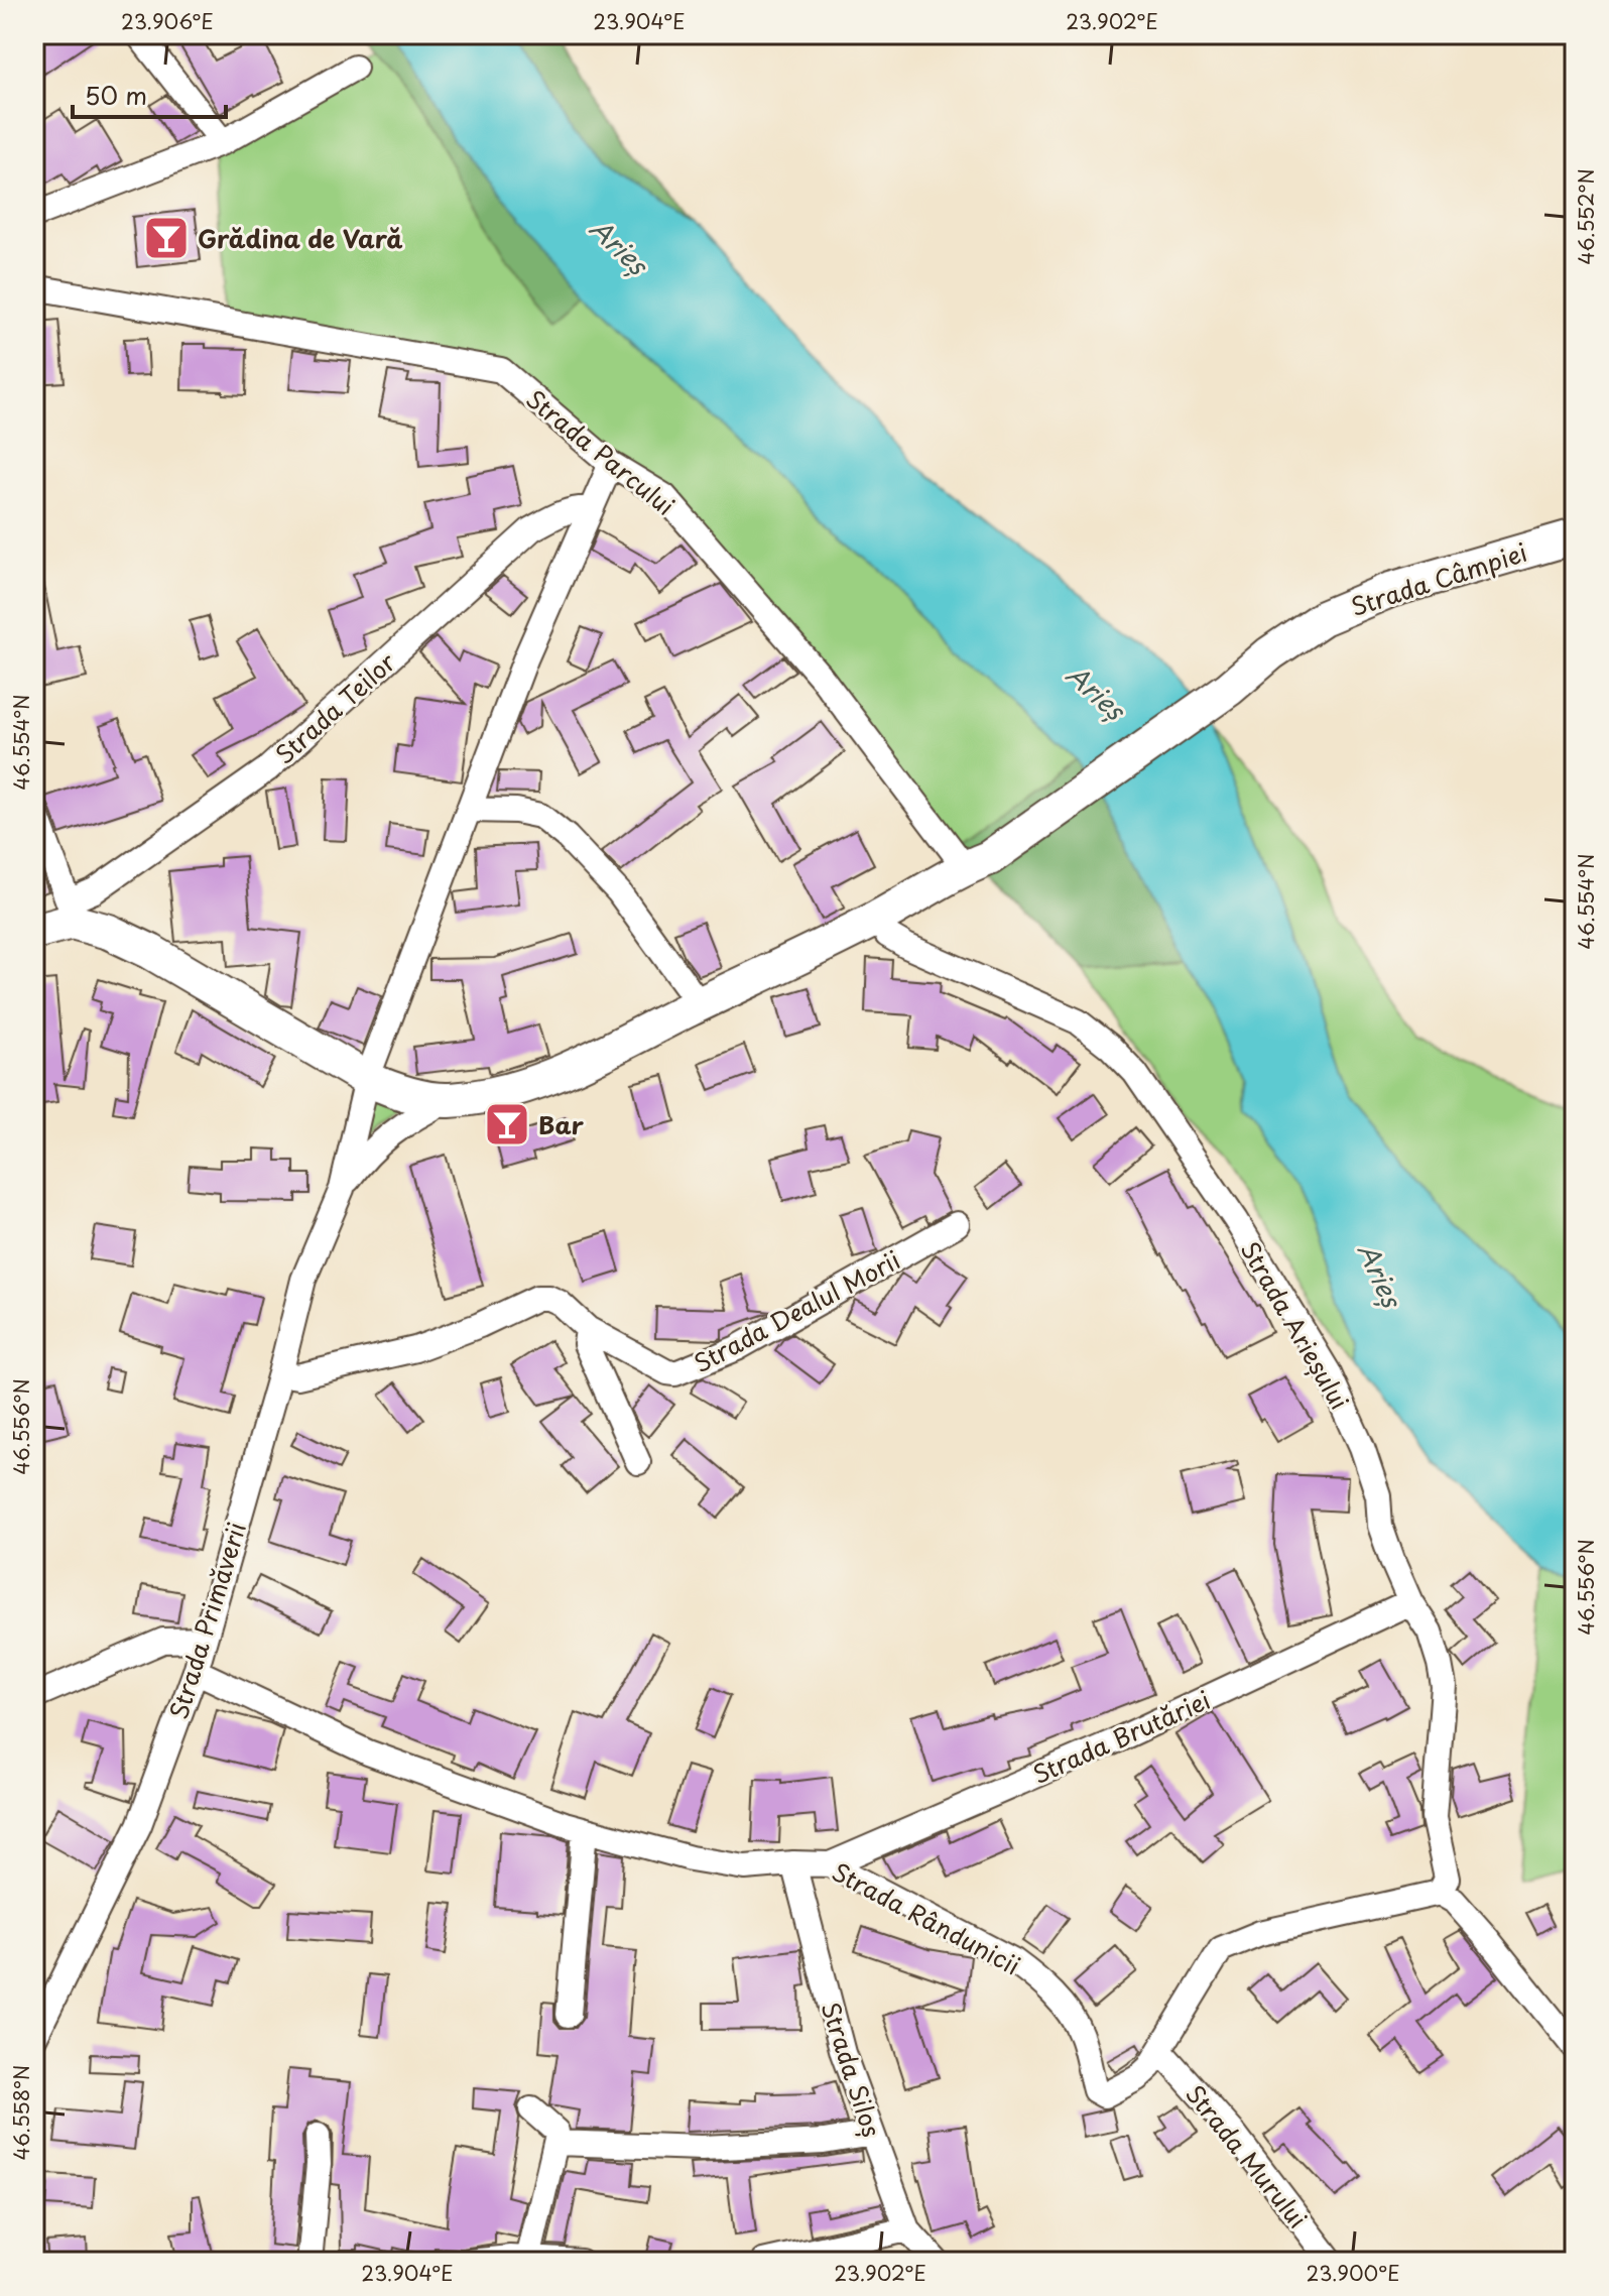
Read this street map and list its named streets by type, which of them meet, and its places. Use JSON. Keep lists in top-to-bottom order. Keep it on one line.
{"streets":{"main road":["Strada Câmpiei"],"street":["Strada Parcului","Strada Teilor","Strada Dealul Morii","Strada Arieșului","Strada Primăverii","Strada Brutăriei","Strada Rândunicii","Strada Siloș","Strada Murului"]},"crossings":[["Strada Parcului","Strada Câmpiei"],["Strada Câmpiei","Strada Teilor"],["Strada Câmpiei","Strada Arieșului"],["Strada Dealul Morii","Strada Primăverii"],["Strada Arieșului","Strada Brutăriei"],["Strada Arieșului","Strada Rândunicii"],["Strada Primăverii","Strada Rândunicii"],["Strada Brutăriei","Strada Rândunicii"],["Strada Rândunicii","Strada Siloș"],["Strada Rândunicii","Strada Murului"]],"water":["Arieș"],"places":{"bar":["Grădina de Vară","Bar"]},"scale_bar":"50 m","coordinates":["23.906°E","23.904°E","23.902°E","46.552°N","46.554°N","46.556°N","46.558°N","23.900°E"]}
